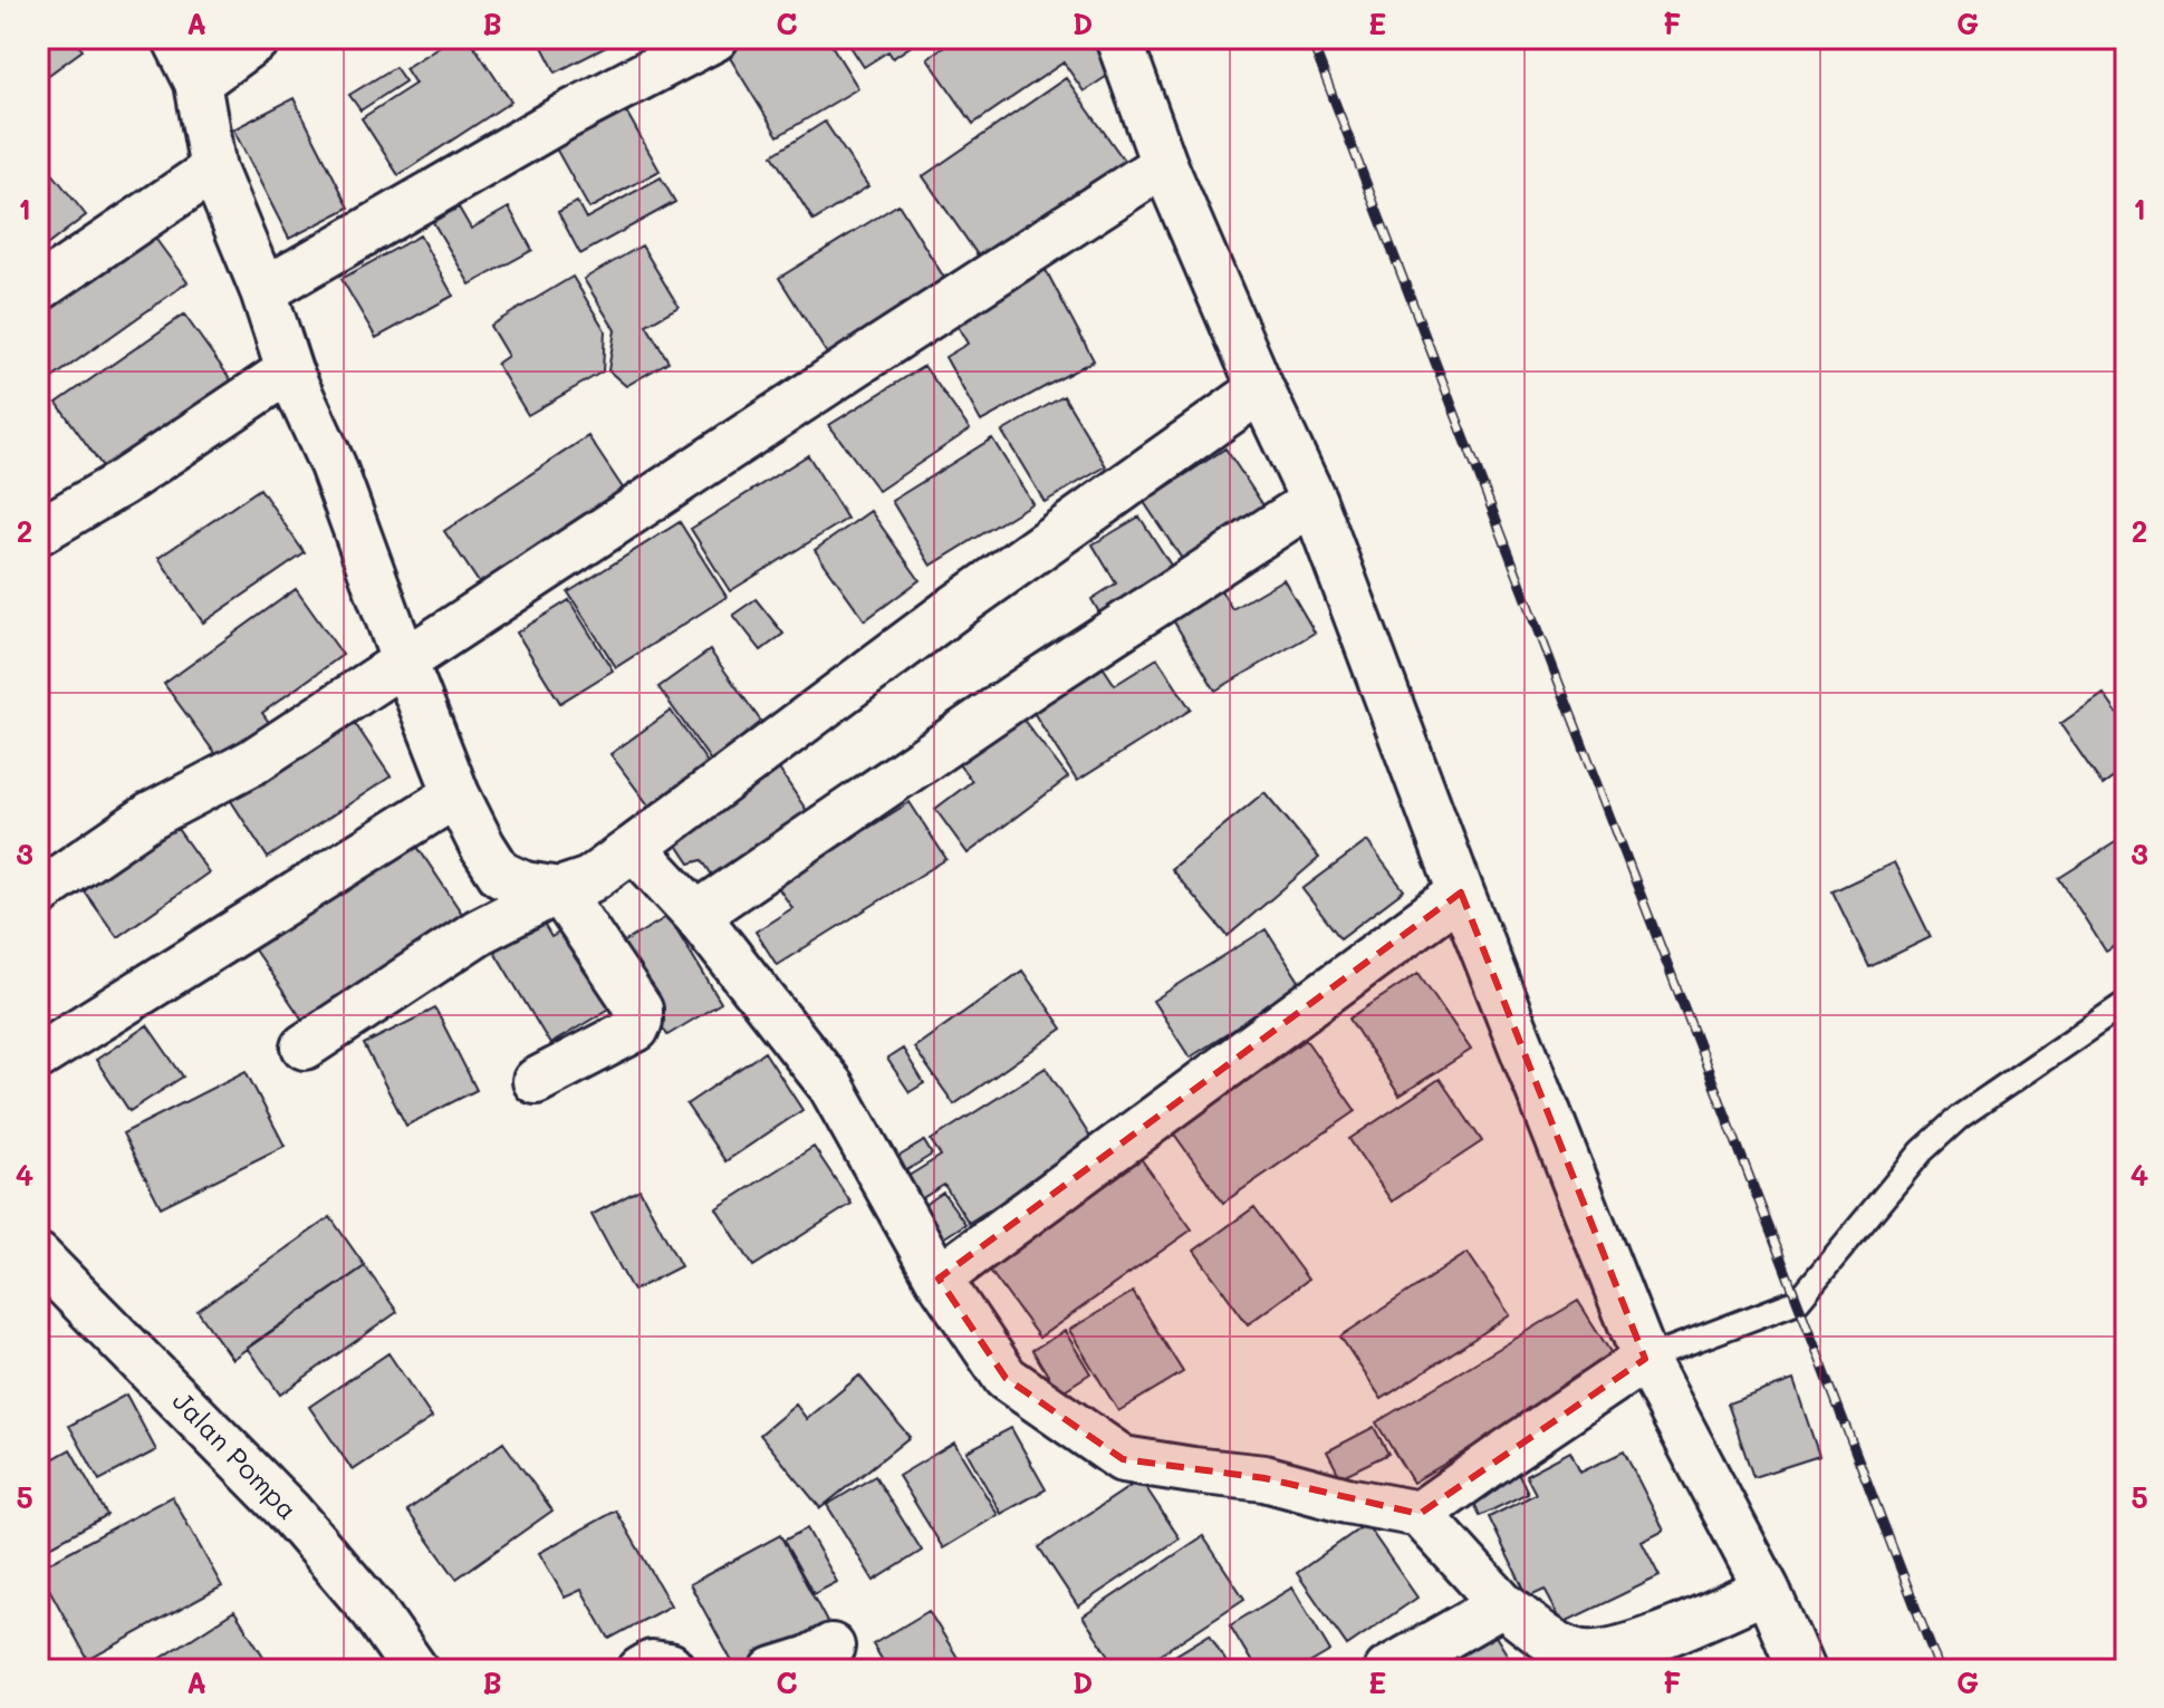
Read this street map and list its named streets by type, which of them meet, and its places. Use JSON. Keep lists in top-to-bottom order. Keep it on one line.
{"streets":{"street":["Jalan Pompa"]},"grid":{"columns":["A","B","C","D","E","F","G"],"rows":["1","2","3","4","5"]}}
